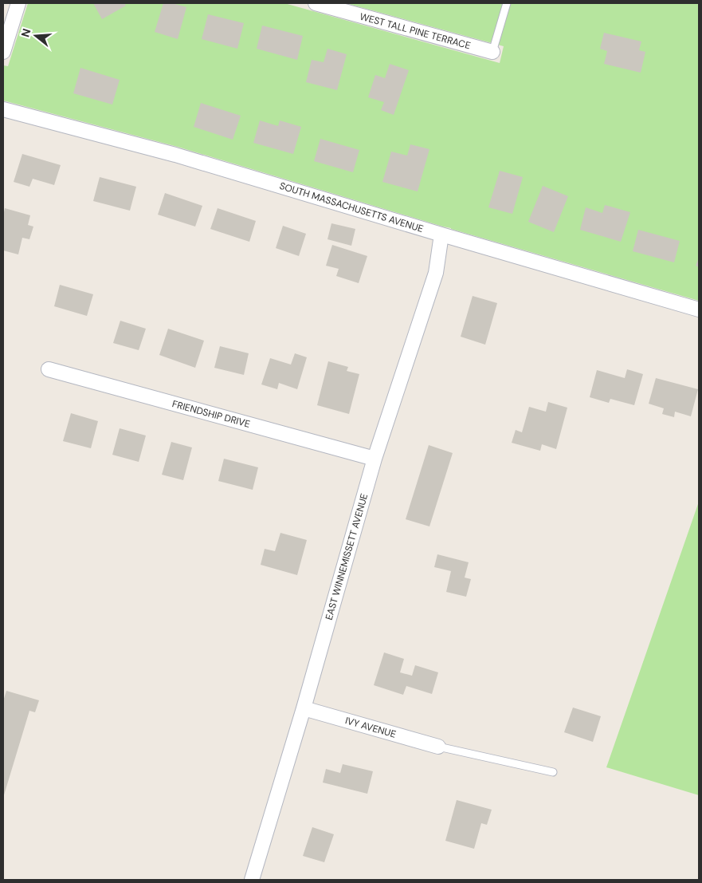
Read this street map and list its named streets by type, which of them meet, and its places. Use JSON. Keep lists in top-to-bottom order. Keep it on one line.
{"streets":{"street":["WEST TALL PINE TERRACE","SOUTH MASSACHUSETTS AVENUE","FRIENDSHIP DRIVE","EAST WINNEMISSETT AVENUE","IVY AVENUE"]},"crossings":[["SOUTH MASSACHUSETTS AVENUE","EAST WINNEMISSETT AVENUE"],["FRIENDSHIP DRIVE","EAST WINNEMISSETT AVENUE"],["EAST WINNEMISSETT AVENUE","IVY AVENUE"]],"north":"left"}
